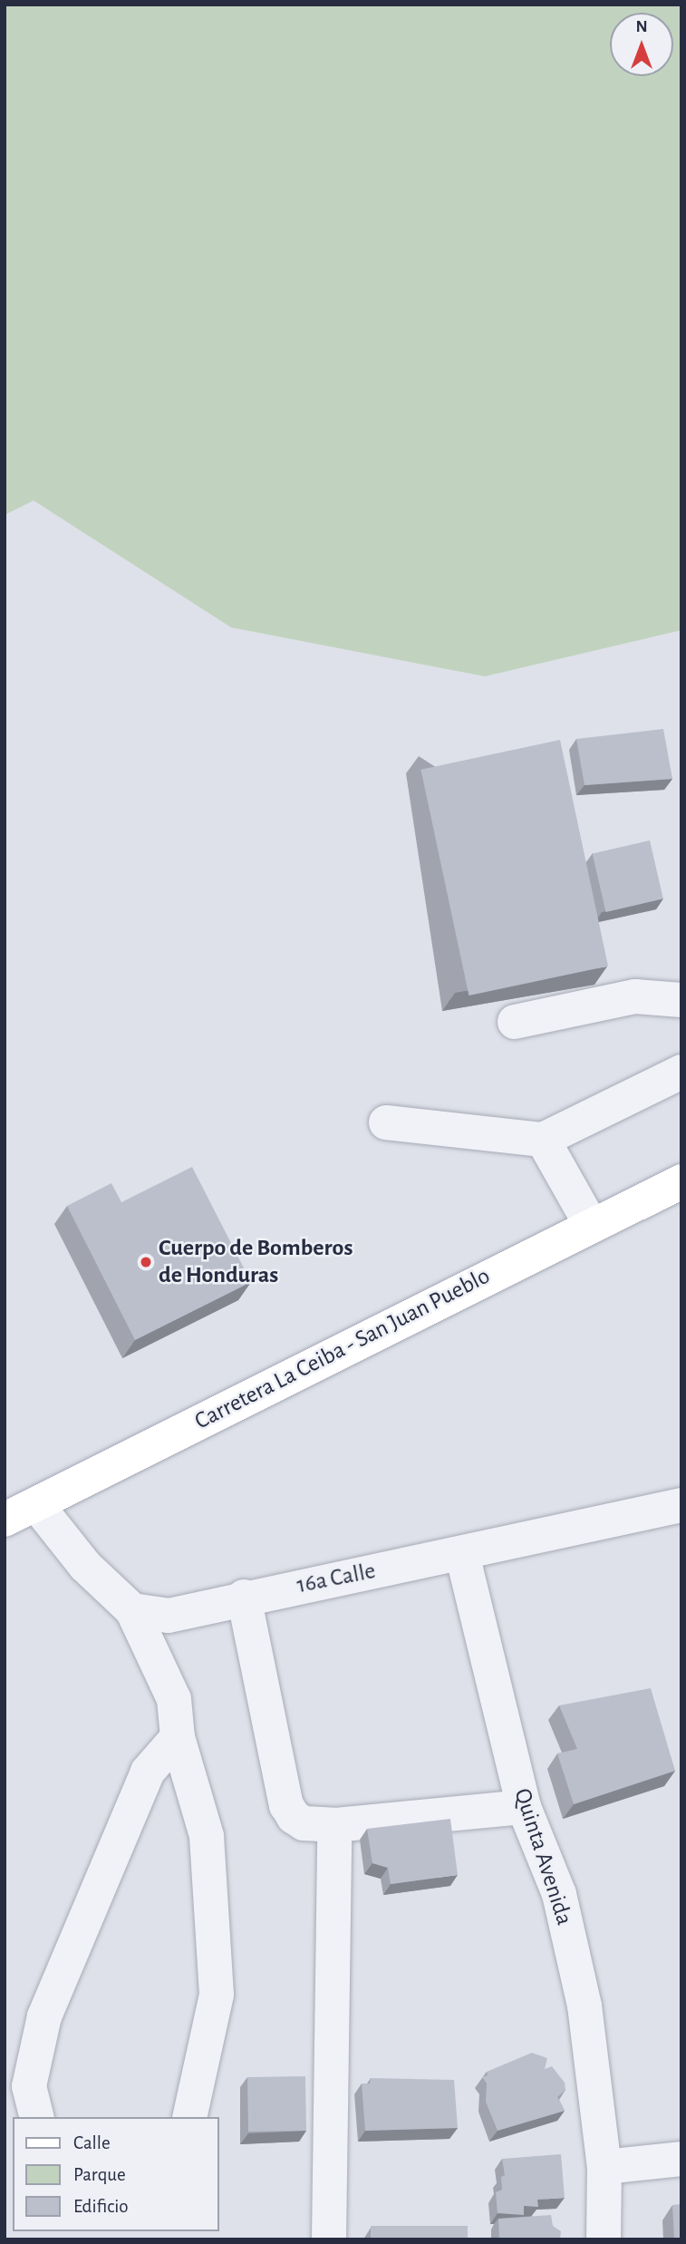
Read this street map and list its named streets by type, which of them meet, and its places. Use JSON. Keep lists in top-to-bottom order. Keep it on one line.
{"streets":{"main road":["Carretera La Ceiba - San Juan Pueblo"],"street":["16a Calle","Quinta Avenida"]},"crossings":[["16a Calle","Quinta Avenida"]],"places":["Cuerpo de Bomberos de Honduras"],"legend":["Calle","Parque","Edificio"],"north":"top"}
